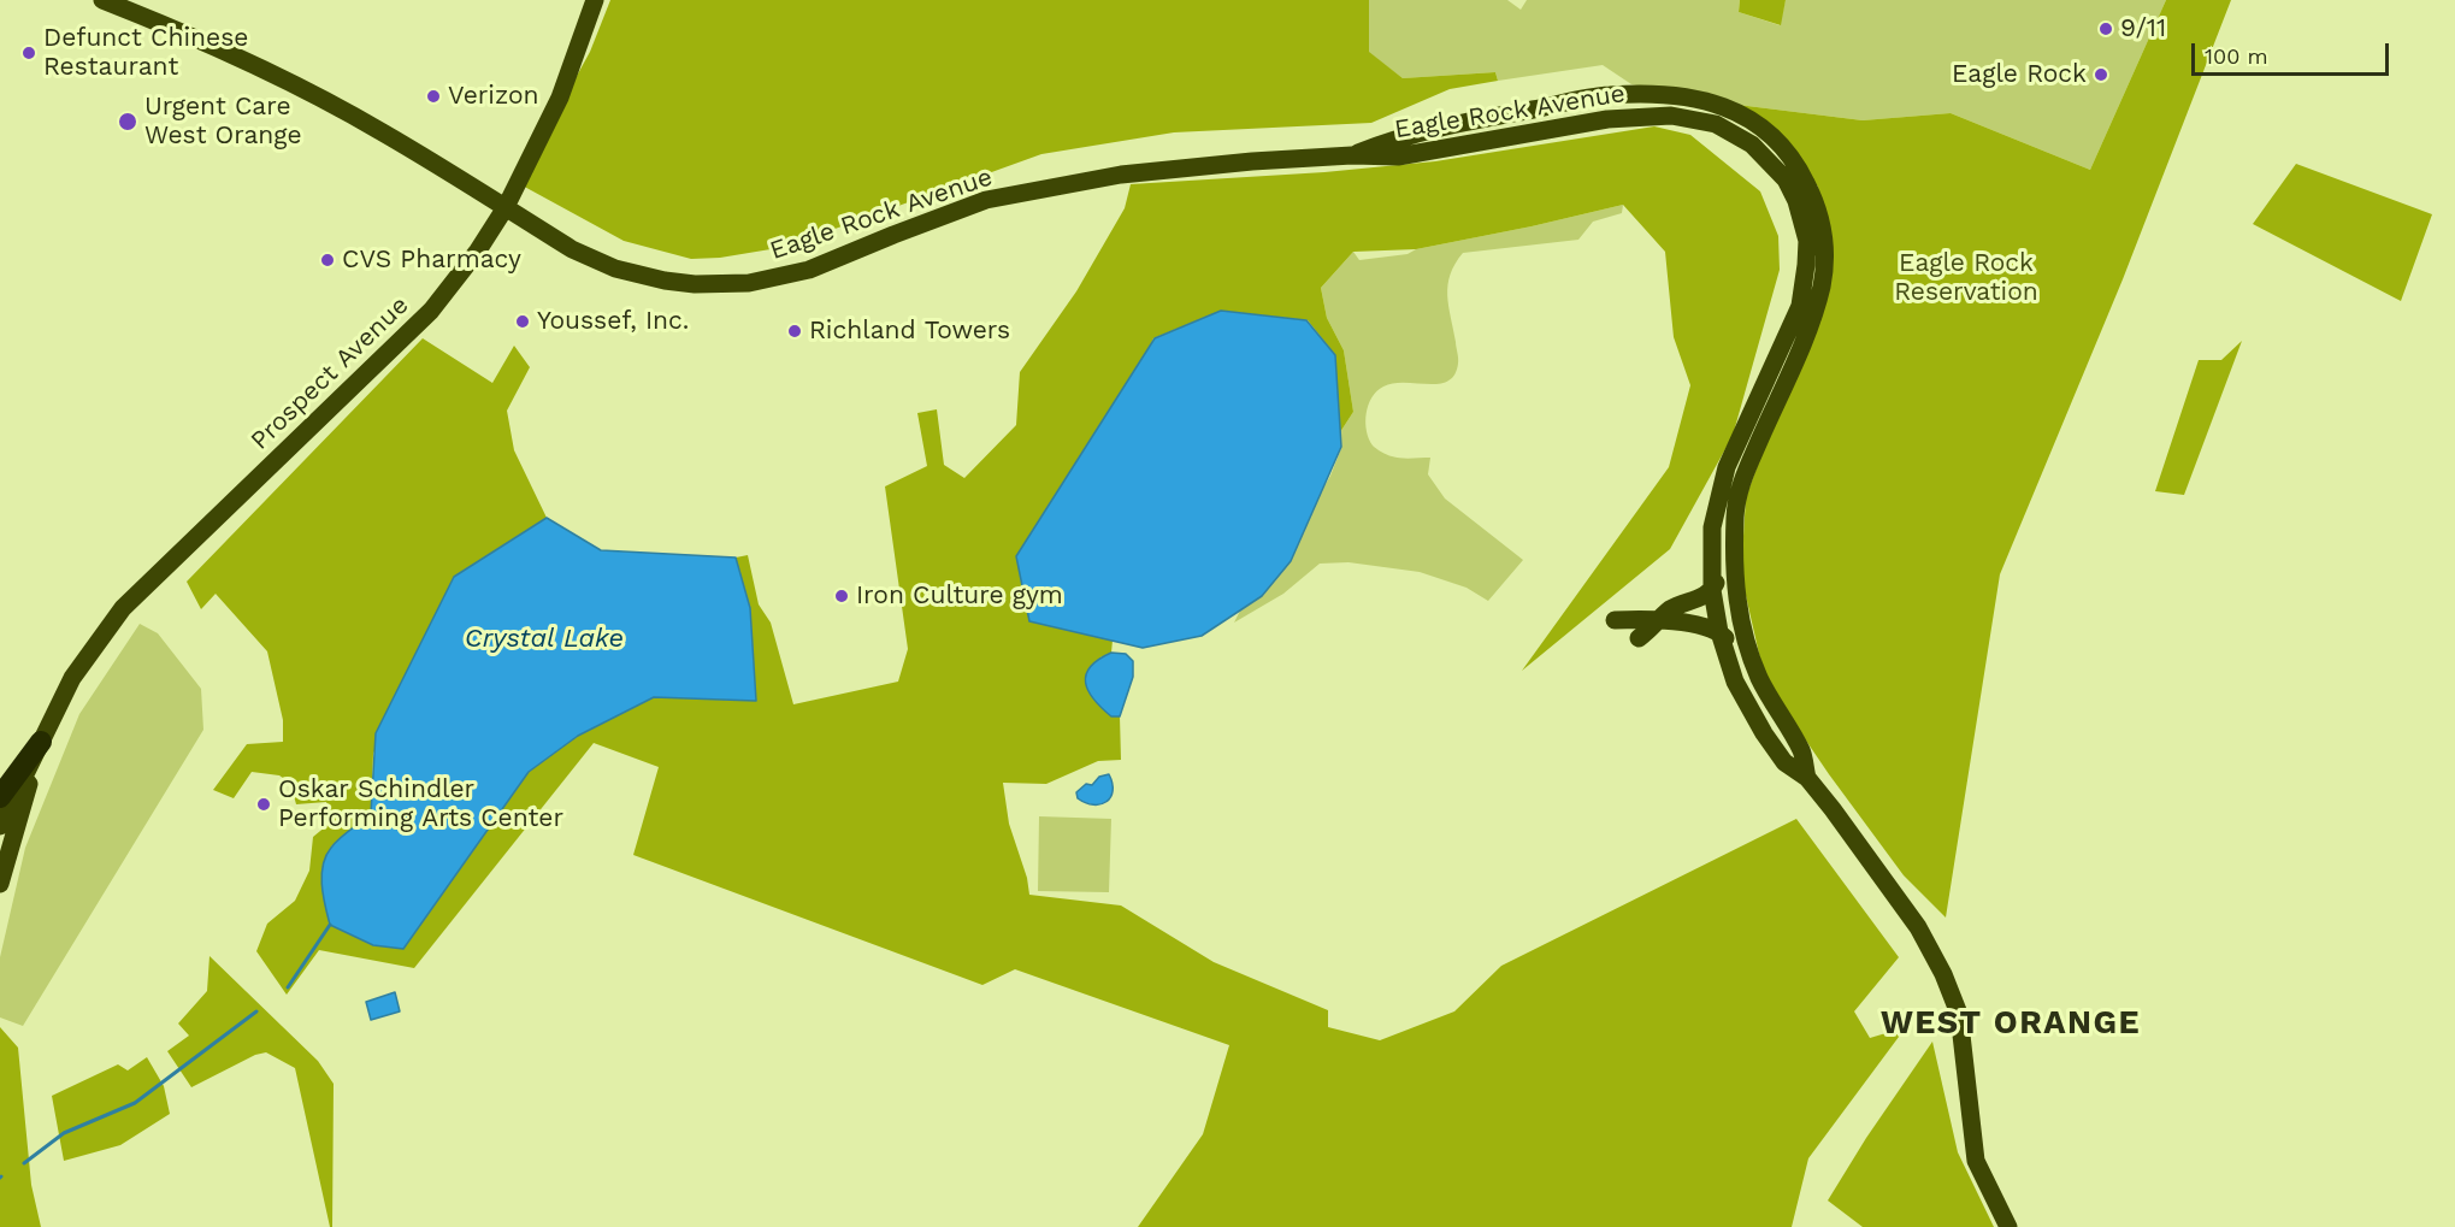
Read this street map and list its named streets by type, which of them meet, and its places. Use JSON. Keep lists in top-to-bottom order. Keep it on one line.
{"streets":{"main road":["Eagle Rock Avenue","Prospect Avenue"]},"crossings":[["Eagle Rock Avenue","Prospect Avenue"]],"districts":["WEST ORANGE"],"water":["Crystal Lake"],"parks":["Eagle Rock Reservation"],"places":["9/11","Defunct Chinese Restaurant","Eagle Rock","Verizon","Urgent Care West Orange","CVS Pharmacy","Youssef, Inc.","Richland Towers","Iron Culture gym","Oskar Schindler Performing Arts Center"],"scale_bar":"100 m"}
